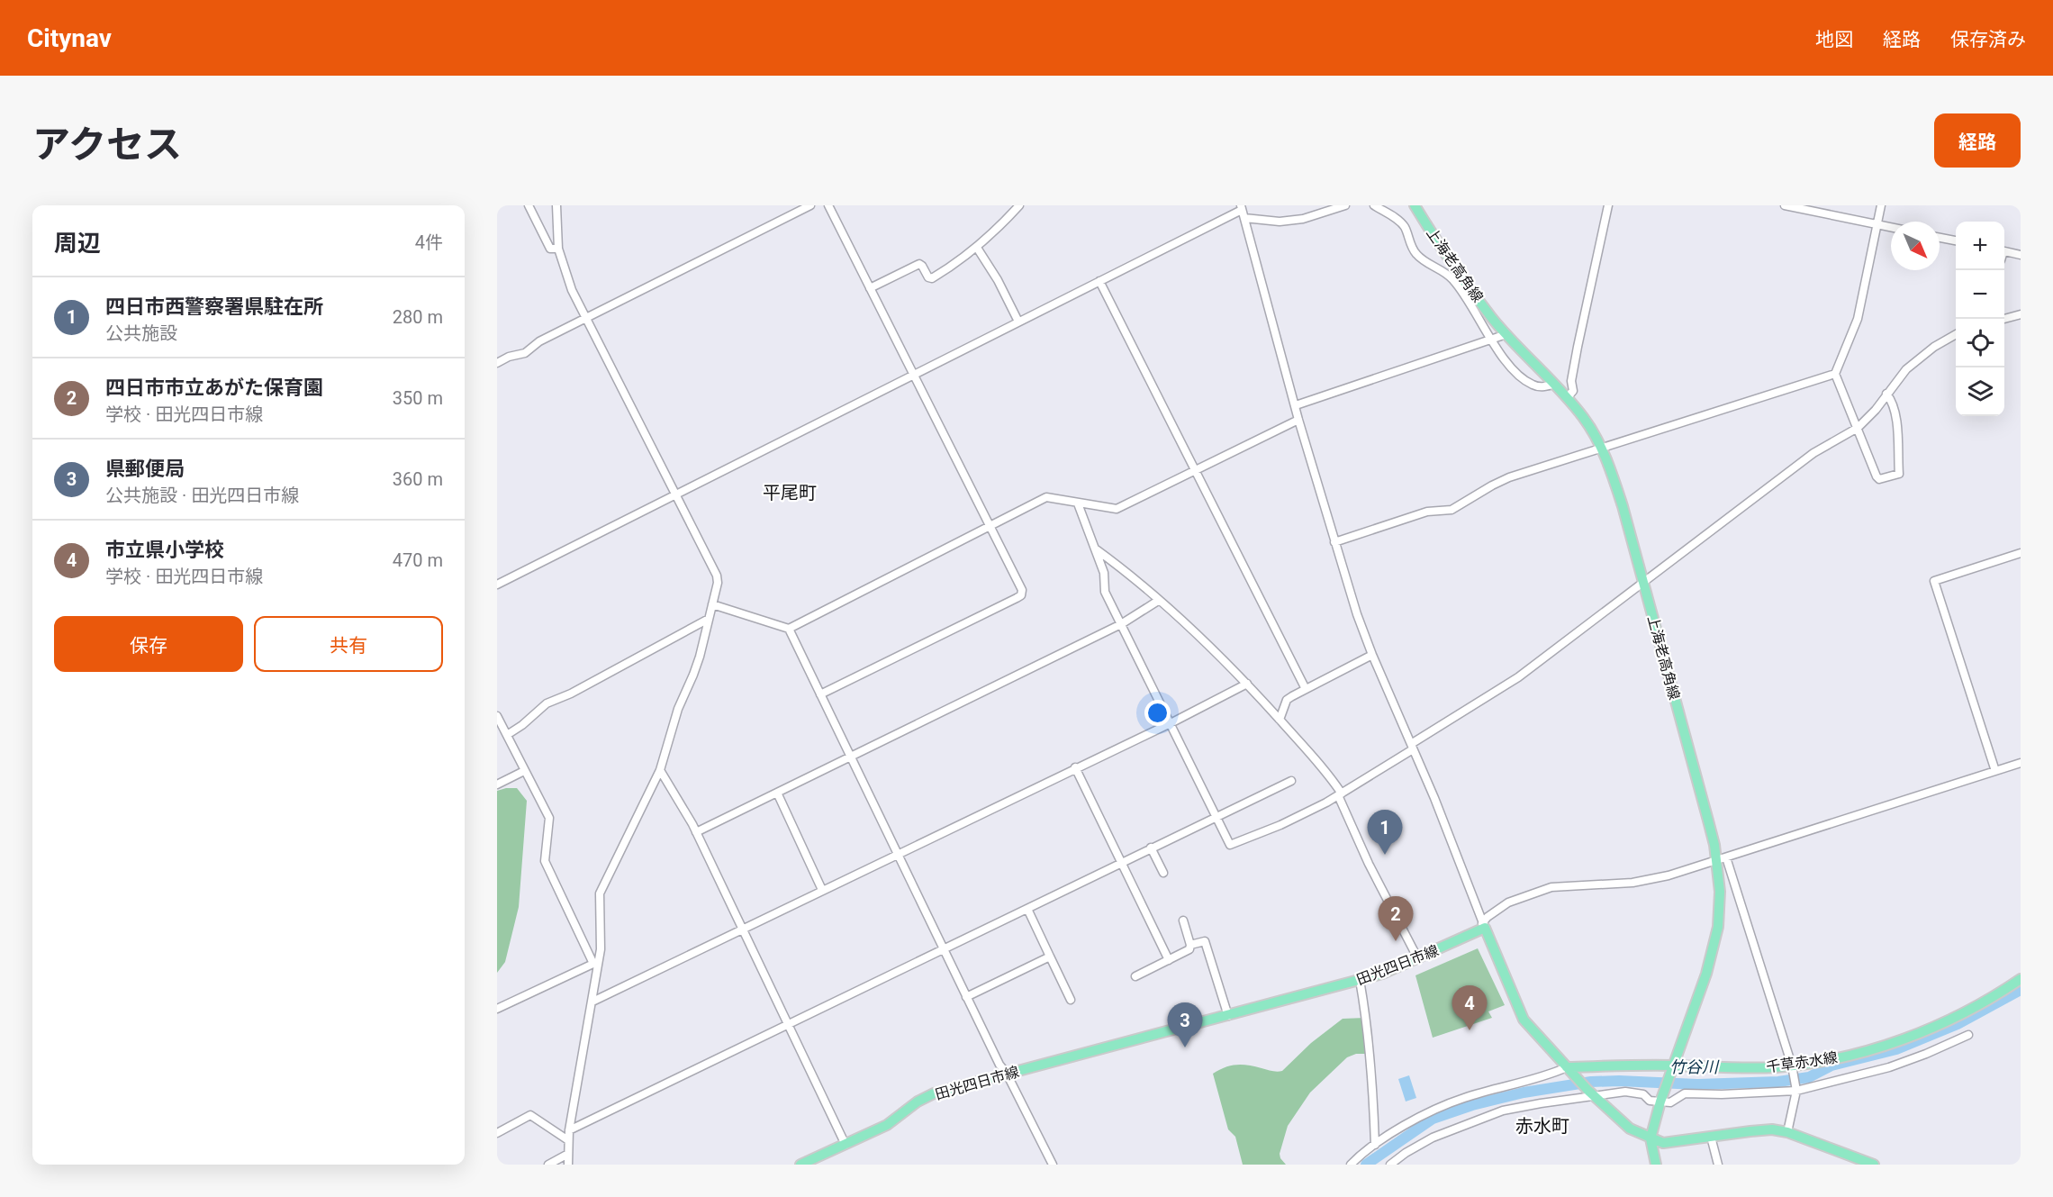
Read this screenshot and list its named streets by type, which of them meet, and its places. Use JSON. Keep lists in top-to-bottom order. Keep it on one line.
{"streets":{"main road":["上海老高角線","田光四日市線","千草赤水線"]},"crossings":[["上海老高角線","千草赤水線"]],"districts":["平尾町","赤水町"],"water":["竹谷川"],"north":"bottom right","page":{"header":"Citynav","nav":["地図","経路","保存済み"],"title":"アクセス","buttons":["経路",["保存","共有"]],"heading":["周辺","4件"],"map_buttons":["+","−"],"list":[{"mark":"1","name":"四日市西警察署県駐在所","note":"公共施設","value":"280 m"},{"mark":"2","name":"四日市市立あがた保育園","note":"学校 · 田光四日市線","value":"350 m"},{"mark":"3","name":"県郵便局","note":"公共施設 · 田光四日市線","value":"360 m"},{"mark":"4","name":"市立県小学校","note":"学校 · 田光四日市線","value":"470 m"}],"pins":["1","2","4","3"]}}
